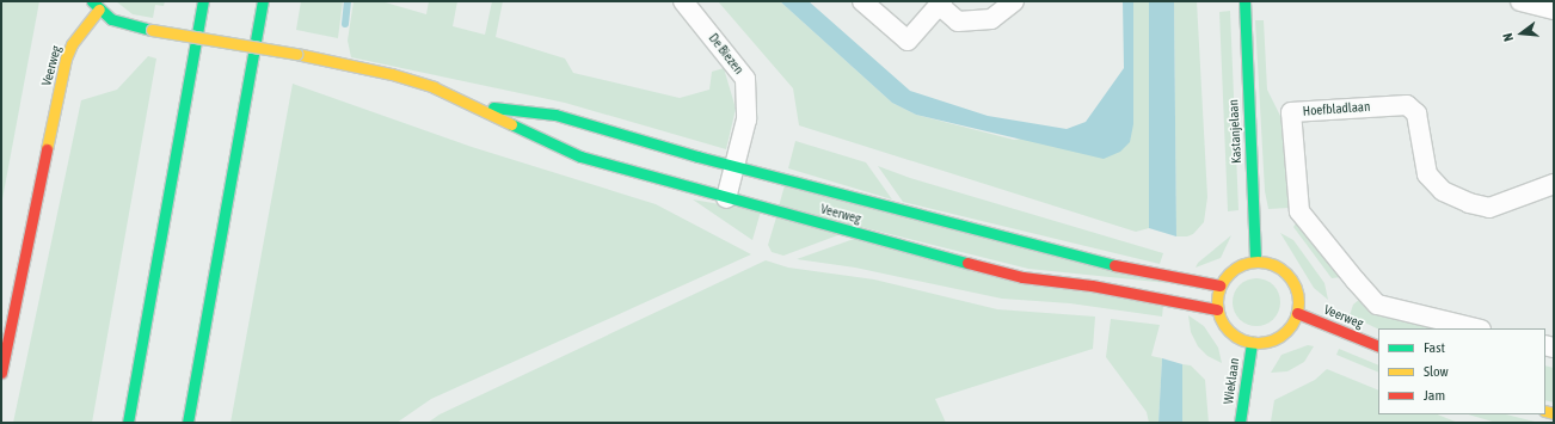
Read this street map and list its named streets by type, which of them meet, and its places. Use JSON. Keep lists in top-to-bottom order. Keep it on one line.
{"streets":{"main road":["Veerweg","Kastanjelaan","Wieklaan"],"street":["De Biezen","Hoefbladlaan"]},"crossings":[["De Biezen","Veerweg"],["Veerweg","Kastanjelaan"],["Veerweg","Wieklaan"],["Kastanjelaan","Wieklaan"]],"legend":["Fast","Slow","Jam"],"north":"left"}
